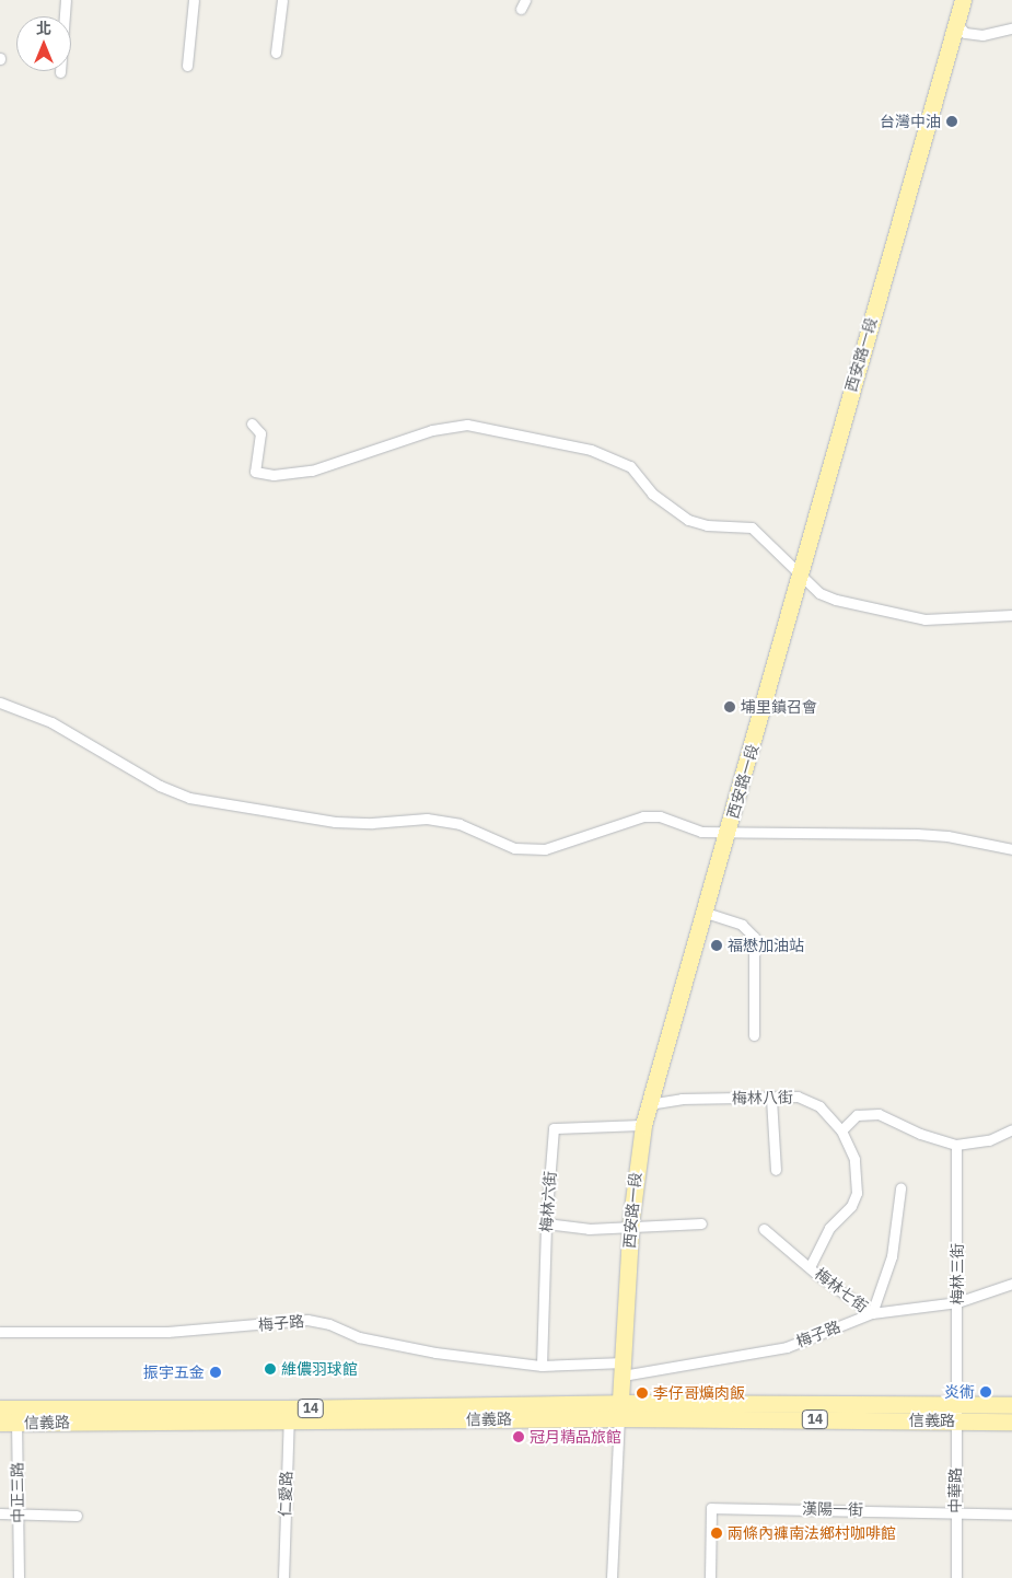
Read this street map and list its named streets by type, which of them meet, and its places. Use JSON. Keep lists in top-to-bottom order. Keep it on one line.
{"streets":{"main road":["西安路一段","14","信義路"],"street":["梅林八街","梅林六街","梅林三街","梅林七街","梅子路","中華路","中正三路","仁愛路","漢陽一街"]},"crossings":[["西安路一段","梅林八街"],["西安路一段","梅林六街"],["西安路一段","梅子路"],["西安路一段","信義路"],["梅林八街","梅林七街"],["梅林六街","梅子路"],["梅林三街","梅子路"],["梅林三街","信義路"],["梅林三街","中華路"],["梅林七街","梅子路"],["信義路","中華路"],["信義路","中正三路"],["信義路","仁愛路"],["中華路","漢陽一街"]],"places":["台灣中油","埔里鎮召會","福懋加油站","維儂羽球館","振宇五金","炎術","李仔哥爌肉飯","冠月精品旅館","兩條內褲南法鄉村咖啡館"],"north":"top"}
